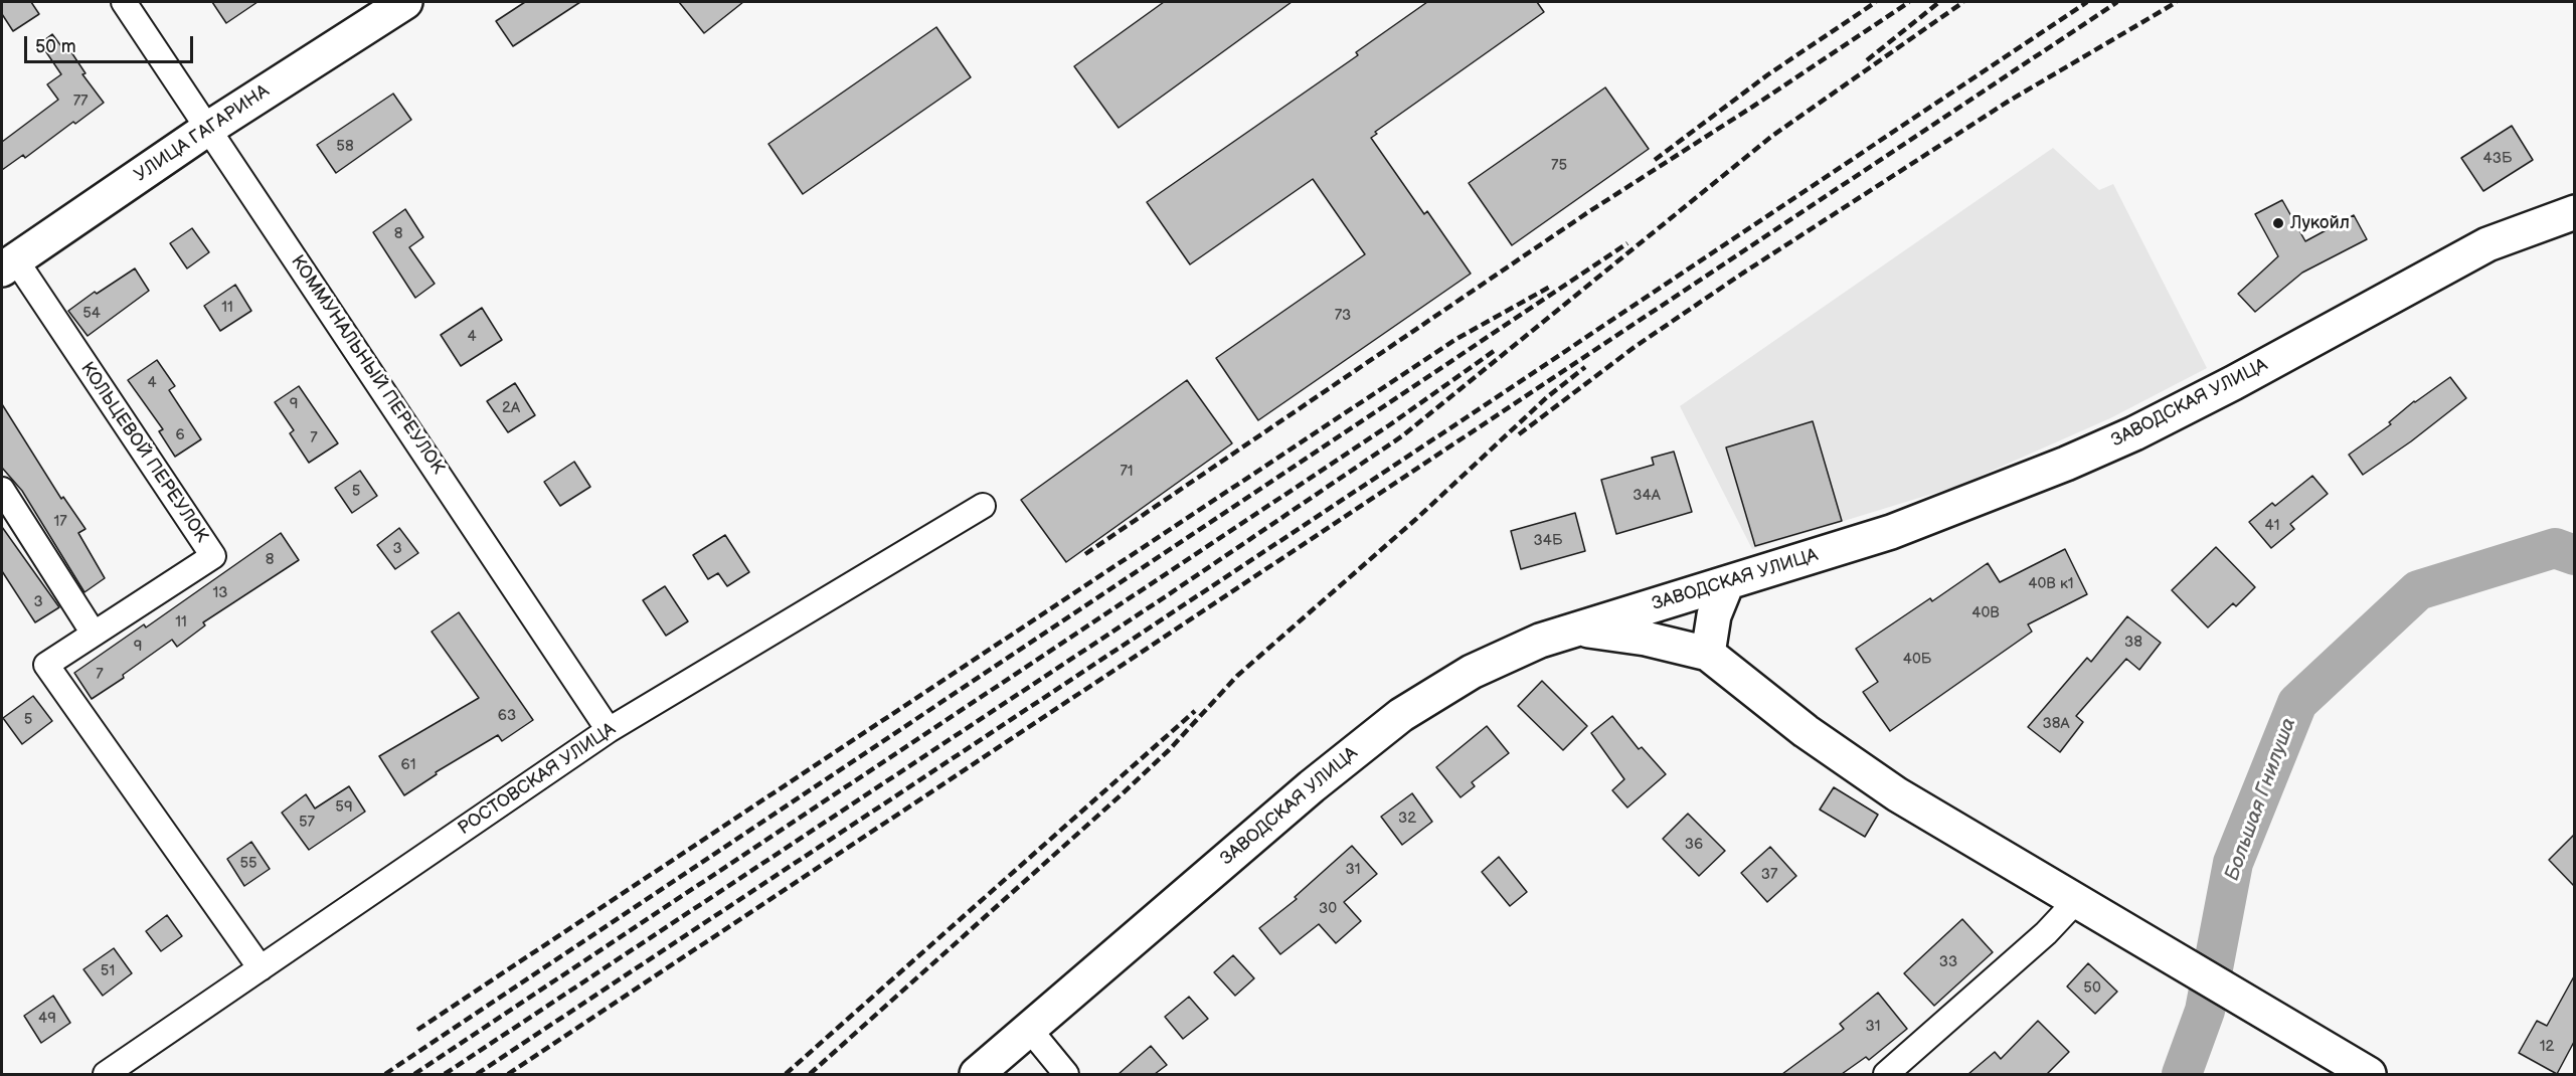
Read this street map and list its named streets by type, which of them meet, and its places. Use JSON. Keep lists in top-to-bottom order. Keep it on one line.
{"streets":{"main road":["УЛИЦА ГАГАРИНА","ЗАВОДСКАЯ УЛИЦА"],"street":["КОММУНАЛЬНЫЙ ПЕРЕУЛОК","КОЛЬЦЕВОЙ ПЕРЕУЛОК","РОСТОВСКАЯ УЛИЦА"]},"crossings":[["УЛИЦА ГАГАРИНА","КОММУНАЛЬНЫЙ ПЕРЕУЛОК"],["УЛИЦА ГАГАРИНА","КОЛЬЦЕВОЙ ПЕРЕУЛОК"],["КОММУНАЛЬНЫЙ ПЕРЕУЛОК","РОСТОВСКАЯ УЛИЦА"],["КОЛЬЦЕВОЙ ПЕРЕУЛОК","РОСТОВСКАЯ УЛИЦА"]],"water":["Большая Гнилуша"],"places":["Лукойл"],"house_numbers":["77","58","43Б","75","8","11","54","73","4","4","9","2А","6","7","71","5","34А","17","41","34Б","3","8","40В к1","13","3","40В","11","38","9","40Б","7","63","5","38А","61","59","32","57","36","55","31","37","30","33","51","50","49","31","12"],"scale_bar":"50 m"}
